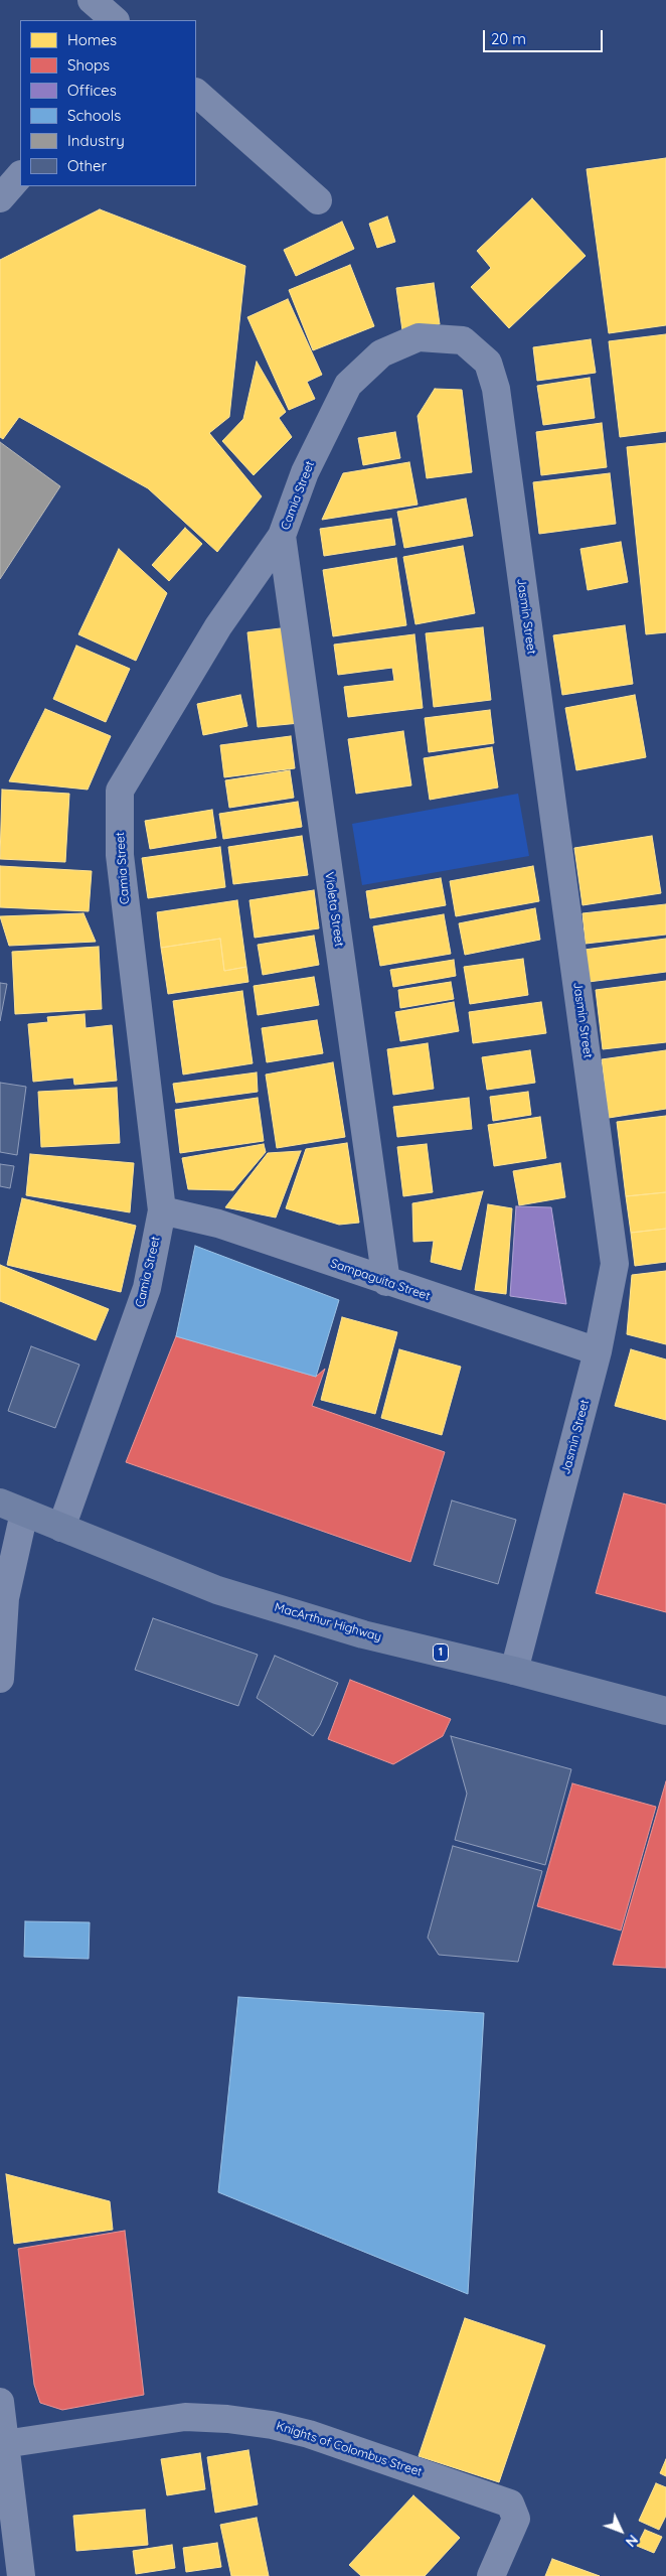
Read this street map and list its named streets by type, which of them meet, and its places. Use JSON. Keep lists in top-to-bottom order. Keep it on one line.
{"streets":{"highway":["MacArthur Highway","1"],"street":["Camia Street","Jasmin Street","Violeta Street","Sampaguita Street","Knights of Colombus Street"]},"crossings":[["Camia Street","Jasmin Street"],["Camia Street","Violeta Street"],["Camia Street","Sampaguita Street"],["Camia Street","MacArthur Highway"],["Jasmin Street","Sampaguita Street"],["Jasmin Street","MacArthur Highway"],["Violeta Street","Sampaguita Street"]],"legend":["Homes","Shops","Offices","Schools","Industry","Other"],"scale_bar":"20 m","north":"bottom right"}
